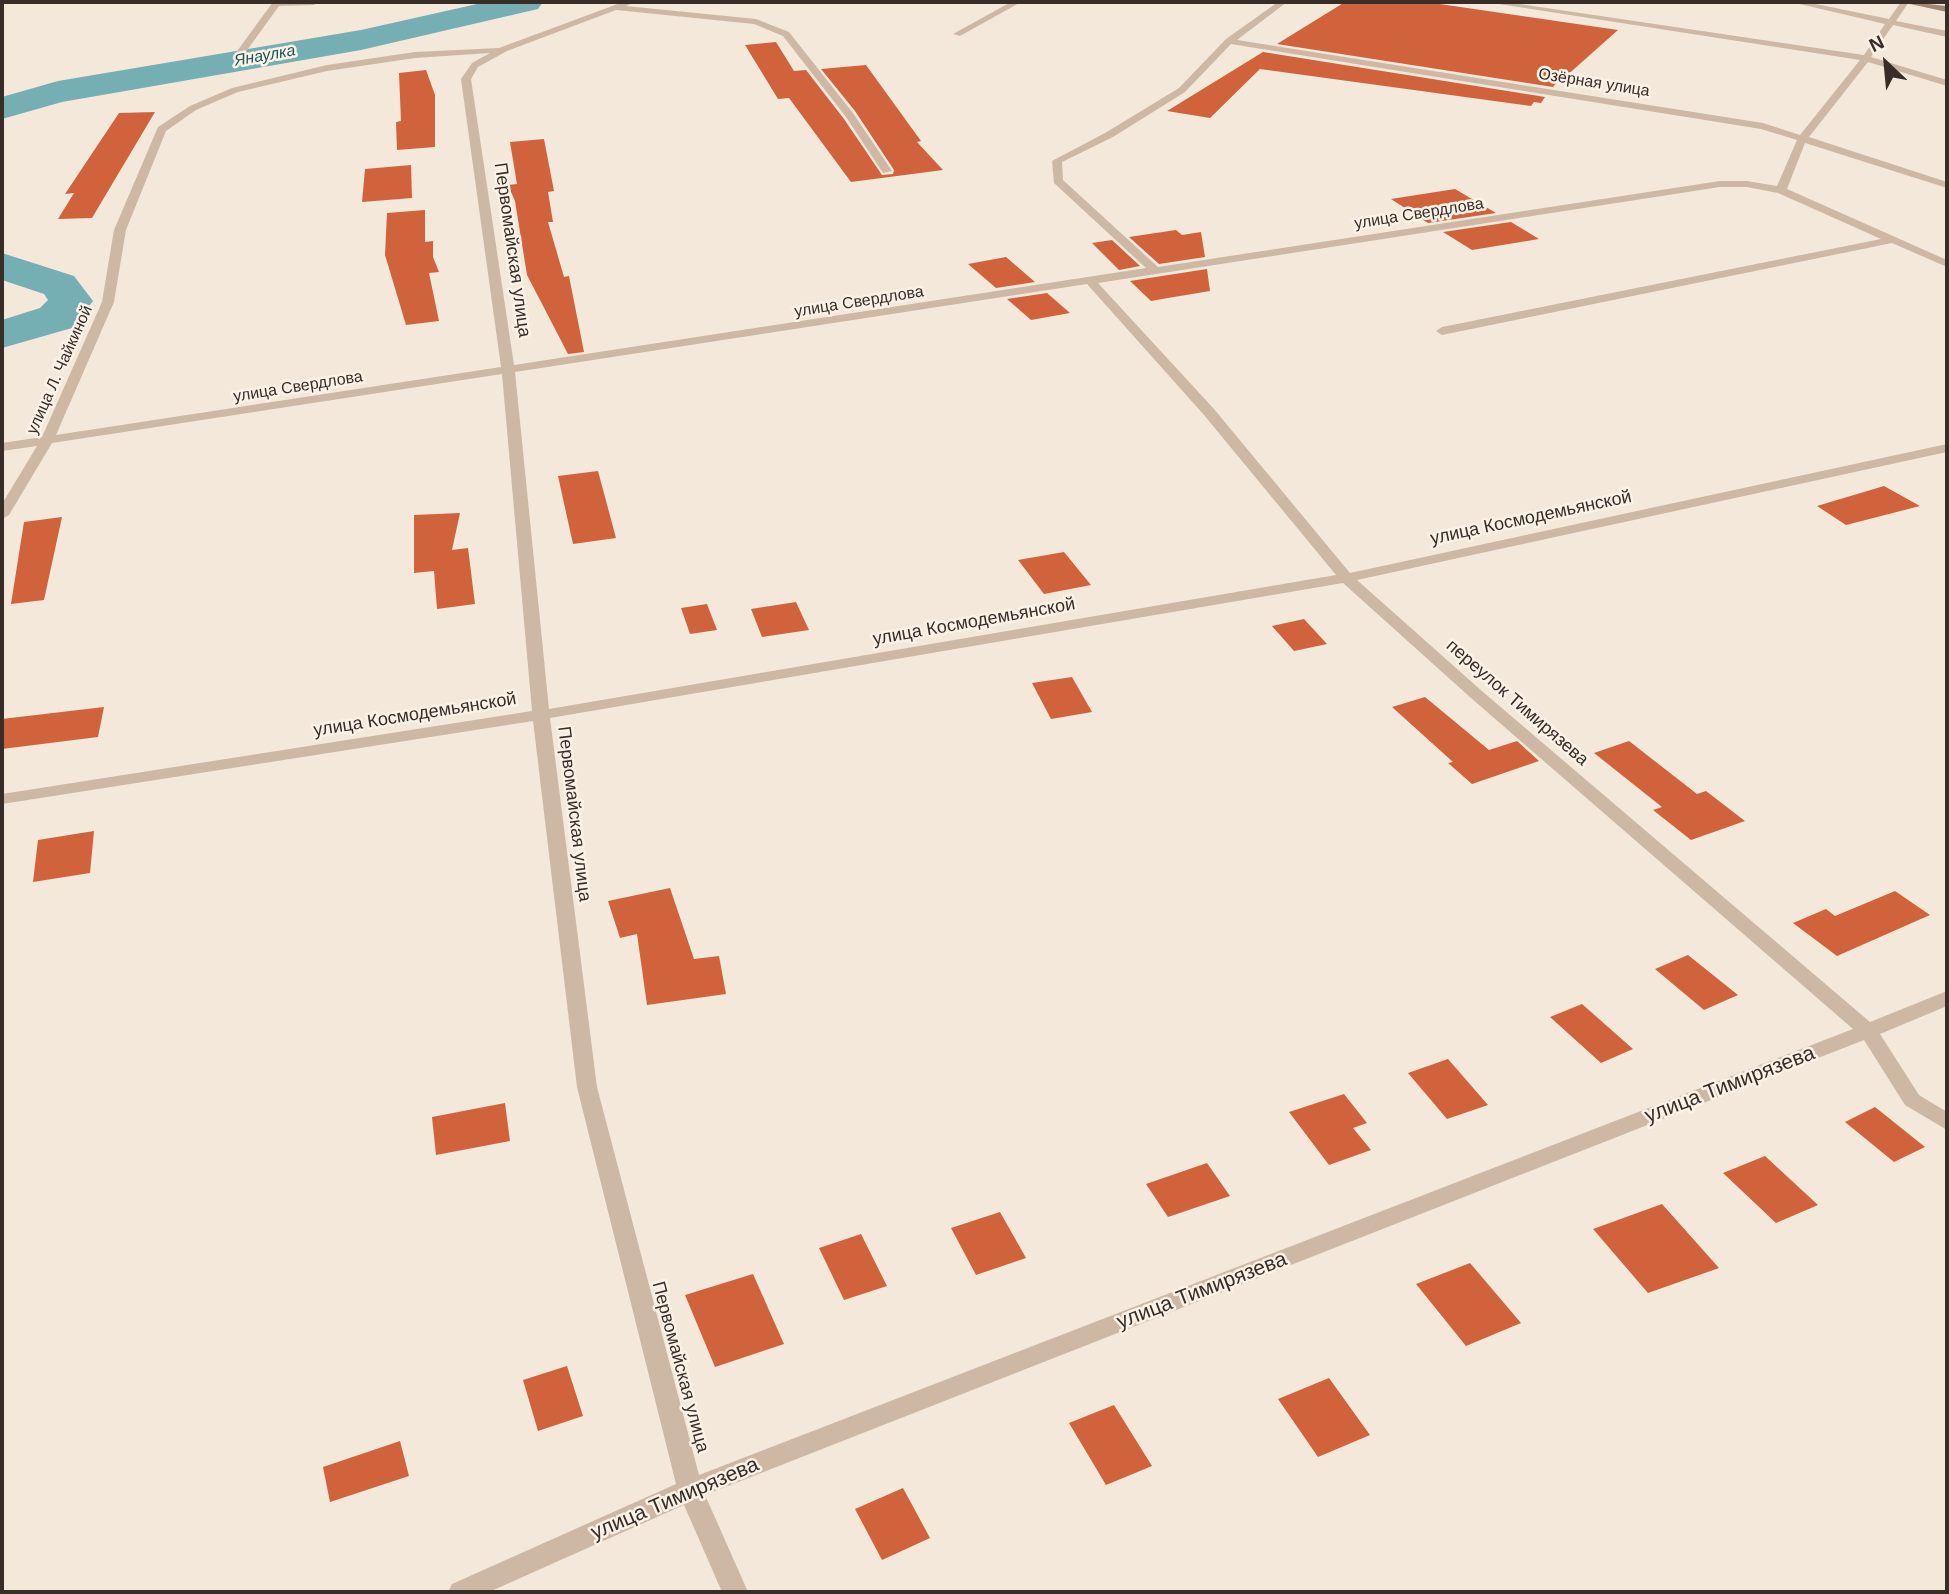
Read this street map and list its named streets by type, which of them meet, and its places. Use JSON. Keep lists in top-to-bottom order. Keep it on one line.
{"streets":{"street":["Озёрная улица","улица Свердлова","Первомайская улица","улица Л. Чайкиной","улица Космодемьянской","переулок Тимирязева","улица Тимирязева"]},"crossings":[["улица Свердлова","Первомайская улица"],["улица Свердлова","улица Л. Чайкиной"],["улица Свердлова","переулок Тимирязева"],["Первомайская улица","улица Л. Чайкиной"],["Первомайская улица","улица Космодемьянской"],["Первомайская улица","улица Тимирязева"],["улица Космодемьянской","переулок Тимирязева"],["переулок Тимирязева","улица Тимирязева"]],"water":["Янаулка"],"north":"top left"}
